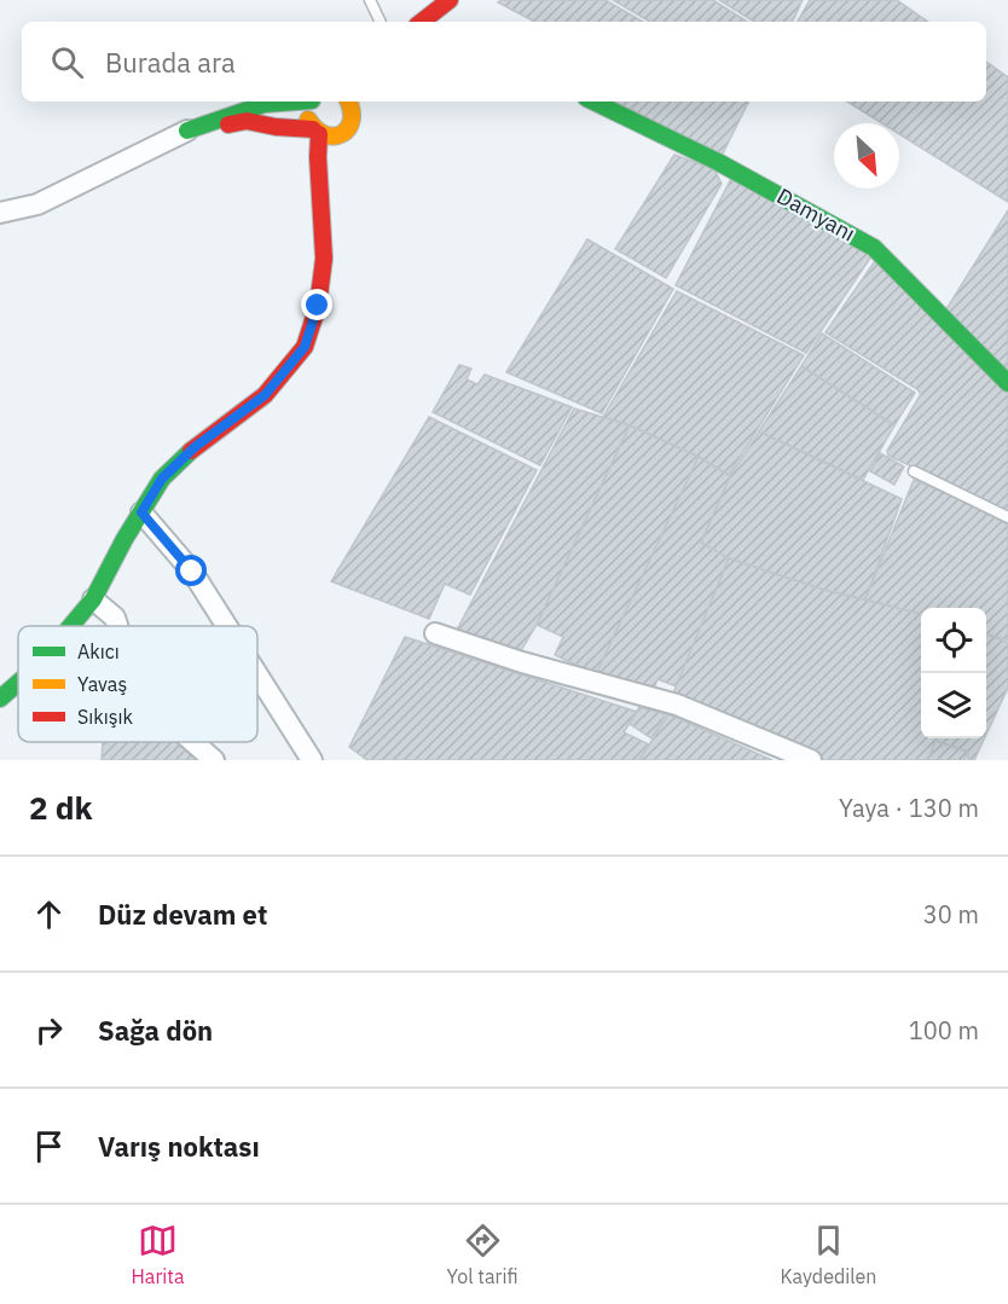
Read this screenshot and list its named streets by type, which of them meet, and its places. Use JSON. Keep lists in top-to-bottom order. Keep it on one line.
{"streets":{"street":["Damyanı"]},"legend":["Akıcı","Yavaş","Sıkışık"],"north":"bottom right","page":{"search":"Burada ara","heading":["2 dk","Yaya · 130 m"],"list":[["Düz devam et","30 m"],["Sağa dön","100 m"],"Varış noktası"],"nav":["Harita","Yol tarifi","Kaydedilen"]}}
